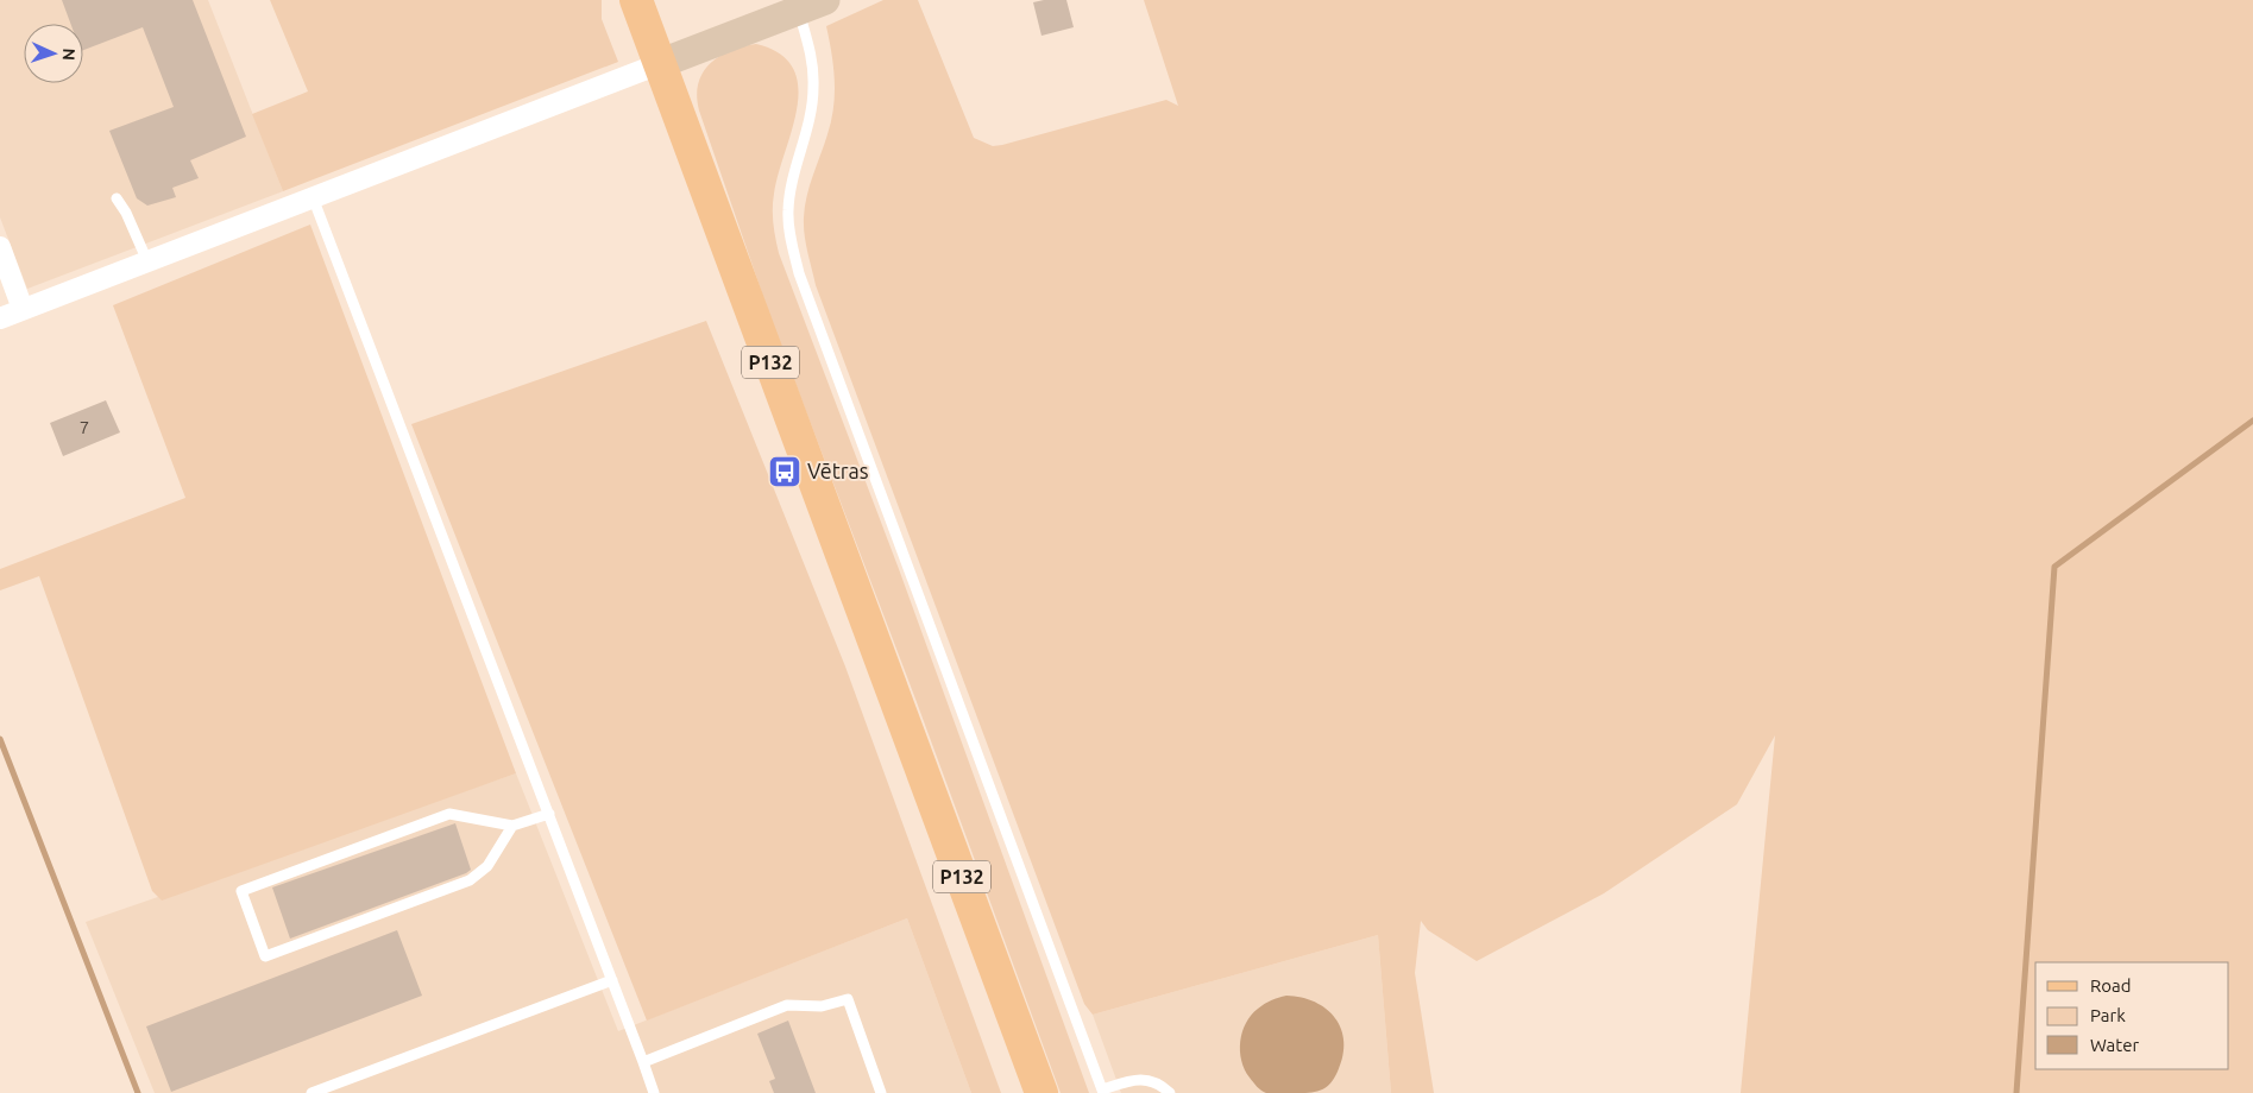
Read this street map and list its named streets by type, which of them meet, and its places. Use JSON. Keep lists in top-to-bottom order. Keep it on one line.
{"streets":{"main road":["P132"]},"places":{"bus stop":["Vētras"]},"house_numbers":["7"],"legend":["Road","Park","Water"],"north":"right"}
